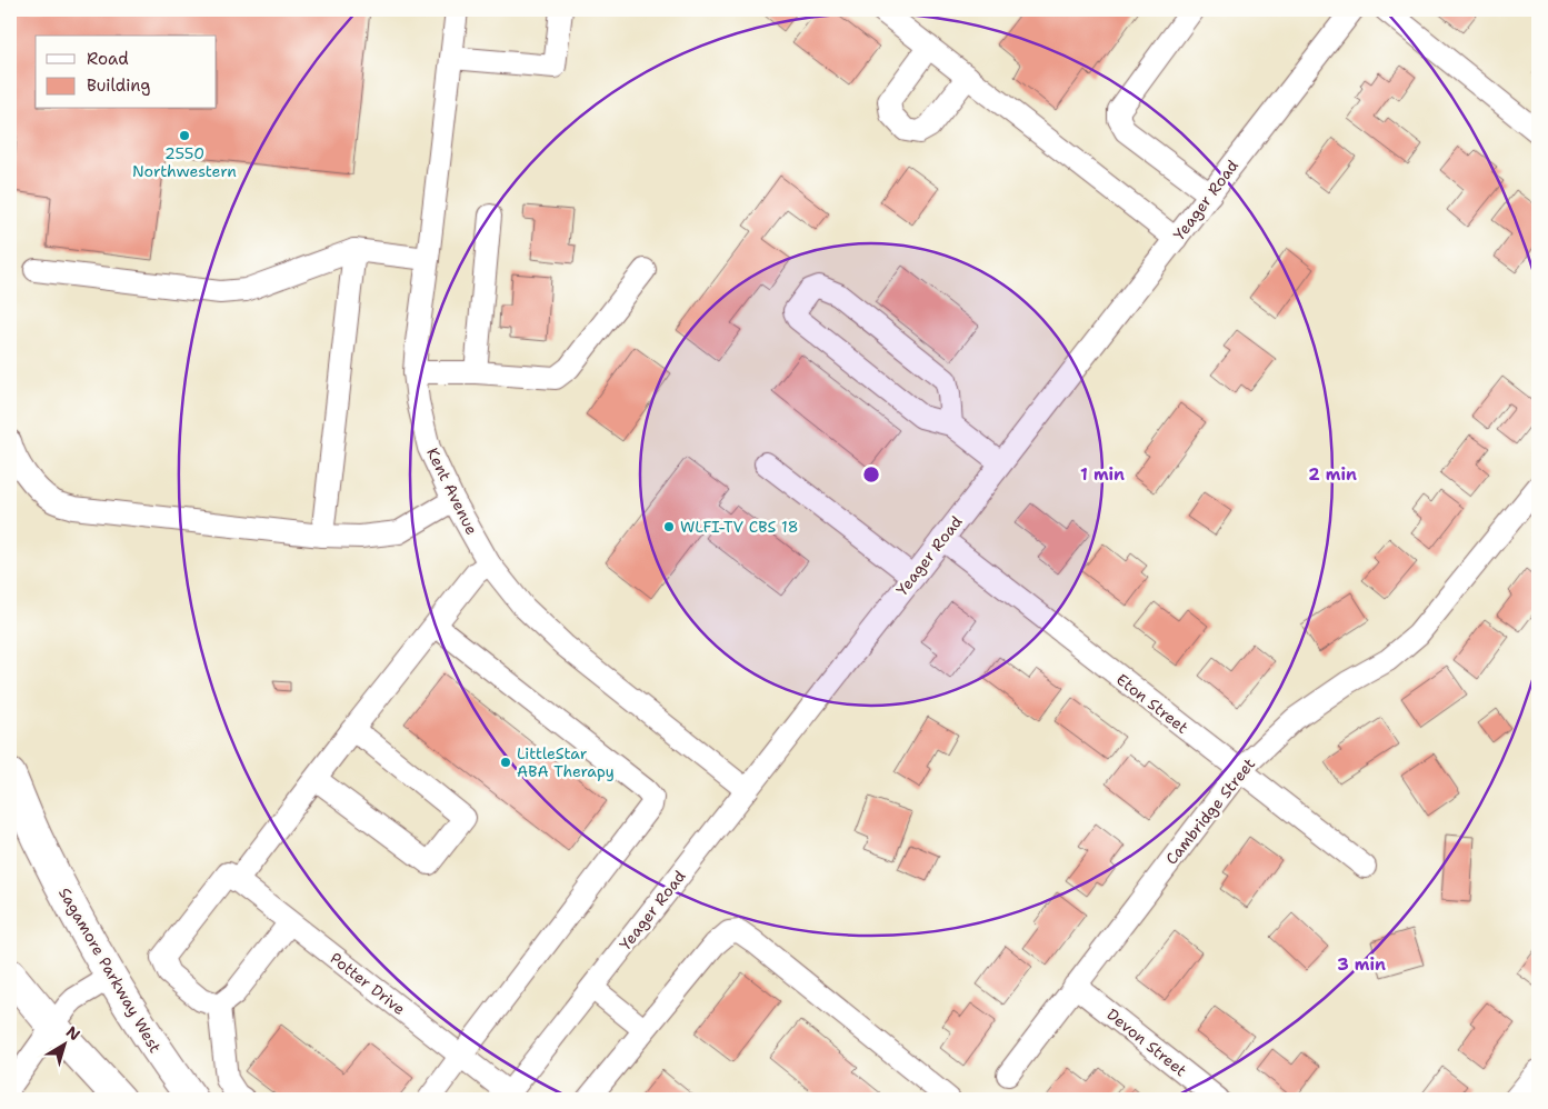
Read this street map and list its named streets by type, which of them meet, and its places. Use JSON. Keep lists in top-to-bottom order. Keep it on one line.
{"streets":{"highway":["Sagamore Parkway West"],"street":["Yeager Road","Kent Avenue","Eton Street","Cambridge Street","Potter Drive","Devon Street"]},"crossings":[["Yeager Road","Kent Avenue"],["Yeager Road","Eton Street"],["Yeager Road","Potter Drive"],["Eton Street","Cambridge Street"],["Cambridge Street","Devon Street"]],"places":["2550 Northwestern","WLFI-TV CBS 18","LittleStar ABA Therapy"],"legend":["Road","Building"],"north":"top right","rings":["1 min","2 min","3 min"]}
